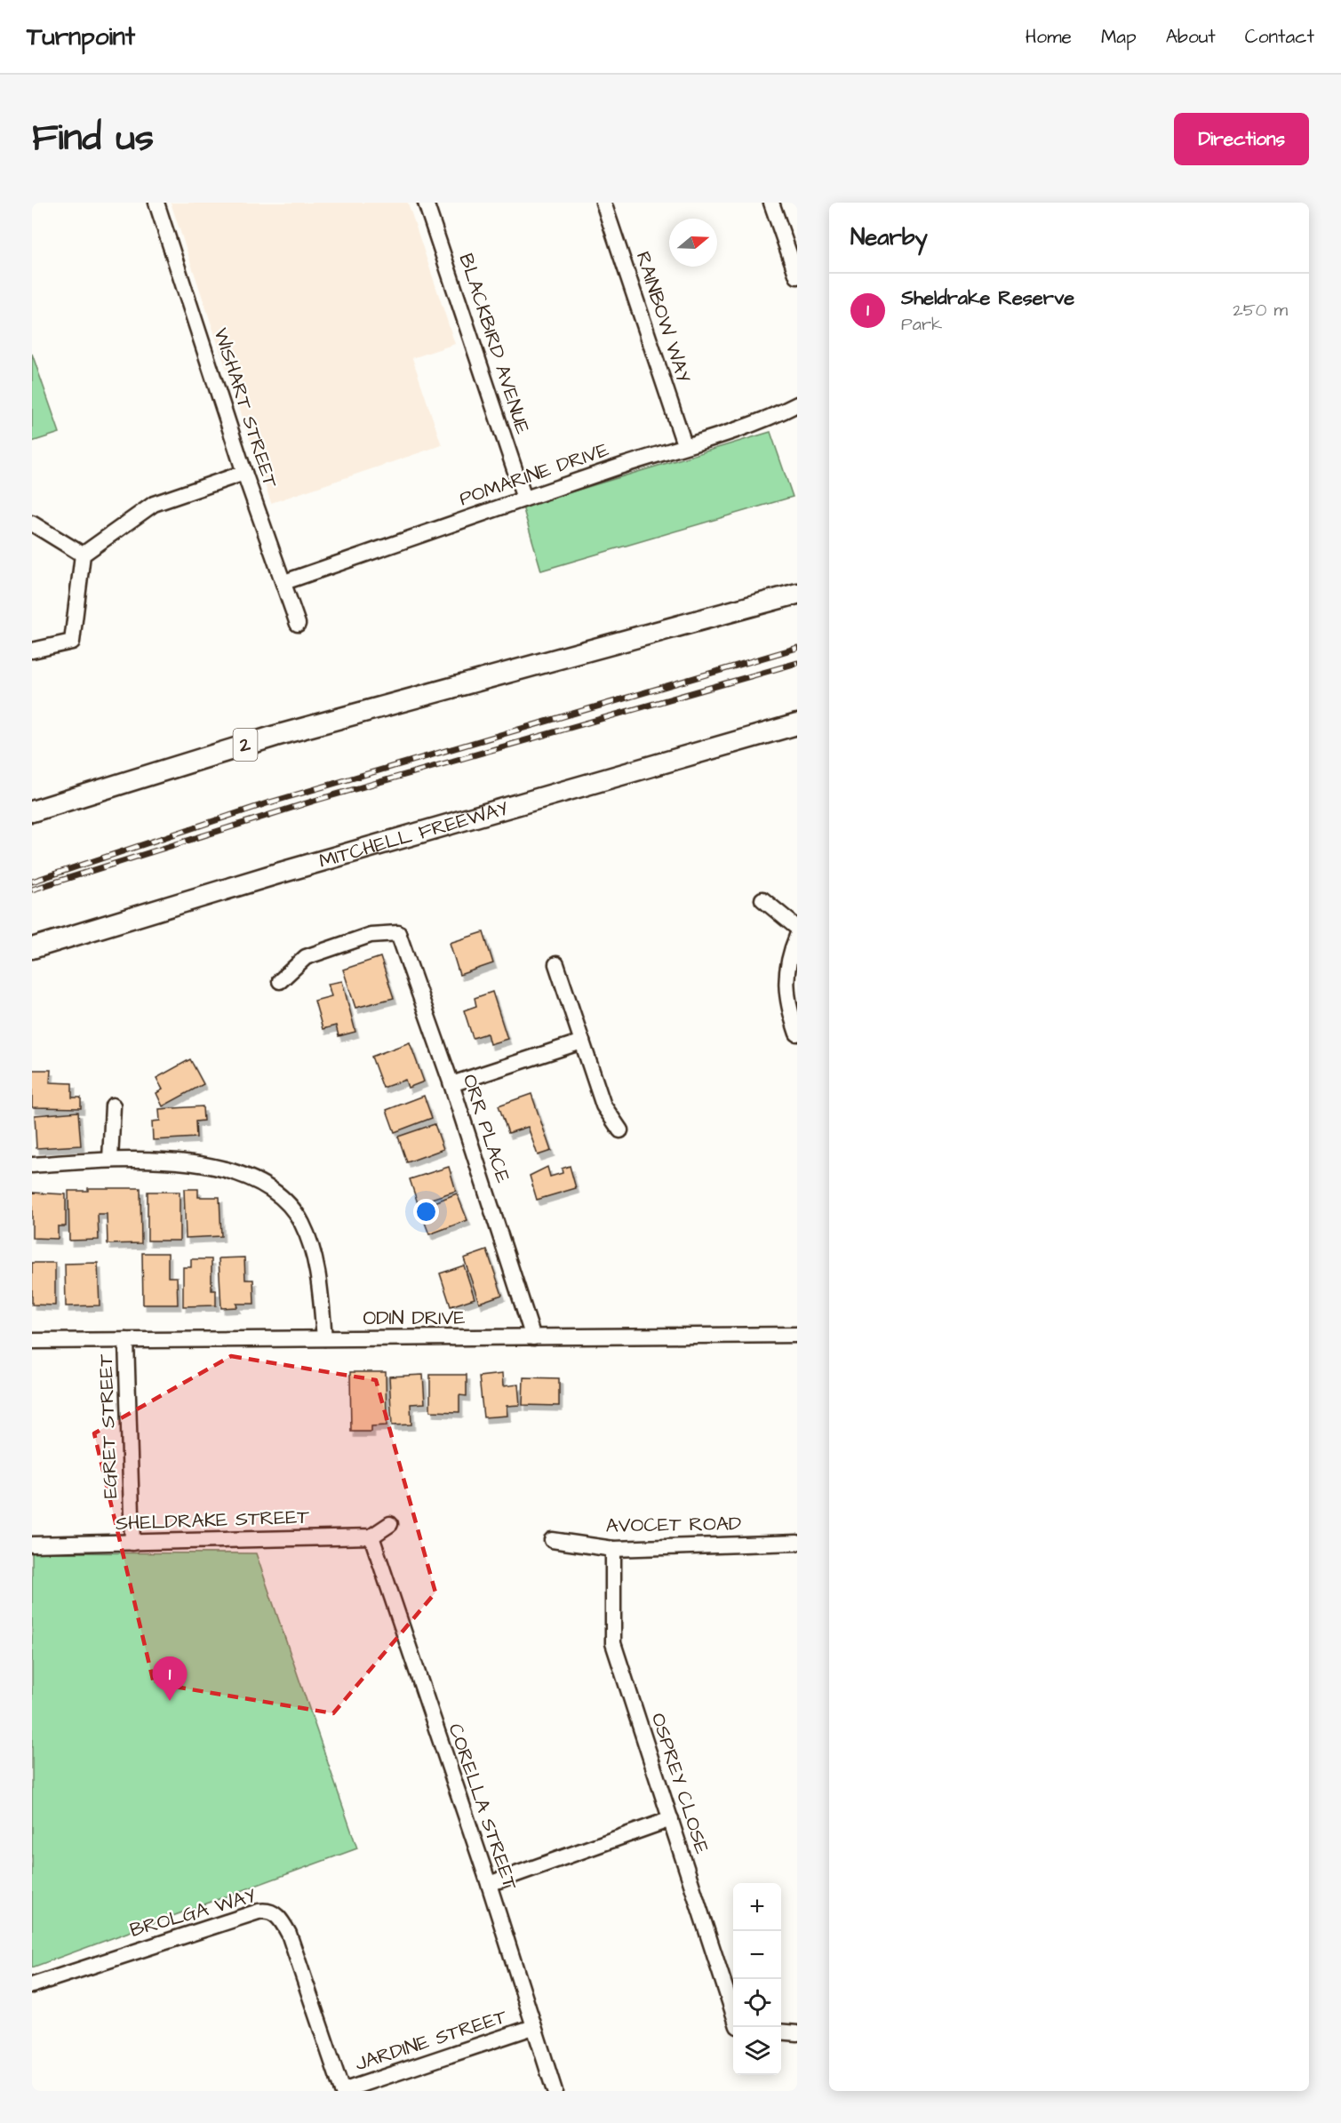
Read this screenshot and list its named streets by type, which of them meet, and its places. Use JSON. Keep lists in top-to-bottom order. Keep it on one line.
{"streets":{"highway":["2","MITCHELL FREEWAY"],"street":["RAINBOW WAY","BLACKBIRD AVENUE","WISHART STREET","POMARINE DRIVE","ORR PLACE","ODIN DRIVE","EGRET STREET","SHELDRAKE STREET","AVOCET ROAD","OSPREY CLOSE","CORELLA STREET","BROLGA WAY","JARDINE STREET"]},"crossings":[["RAINBOW WAY","POMARINE DRIVE"],["BLACKBIRD AVENUE","POMARINE DRIVE"],["WISHART STREET","POMARINE DRIVE"],["ORR PLACE","ODIN DRIVE"],["ODIN DRIVE","EGRET STREET"],["EGRET STREET","SHELDRAKE STREET"],["SHELDRAKE STREET","CORELLA STREET"],["AVOCET ROAD","OSPREY CLOSE"],["CORELLA STREET","JARDINE STREET"],["BROLGA WAY","JARDINE STREET"]],"north":"right","page":{"header":"Turnpoint","nav":["Home","Map","About","Contact"],"title":"Find us","buttons":"Directions","heading":"Nearby","list":[{"mark":"1","name":"Sheldrake Reserve","note":"Park","value":"250 m"}],"pins":"1","map_buttons":["+","−"]}}
